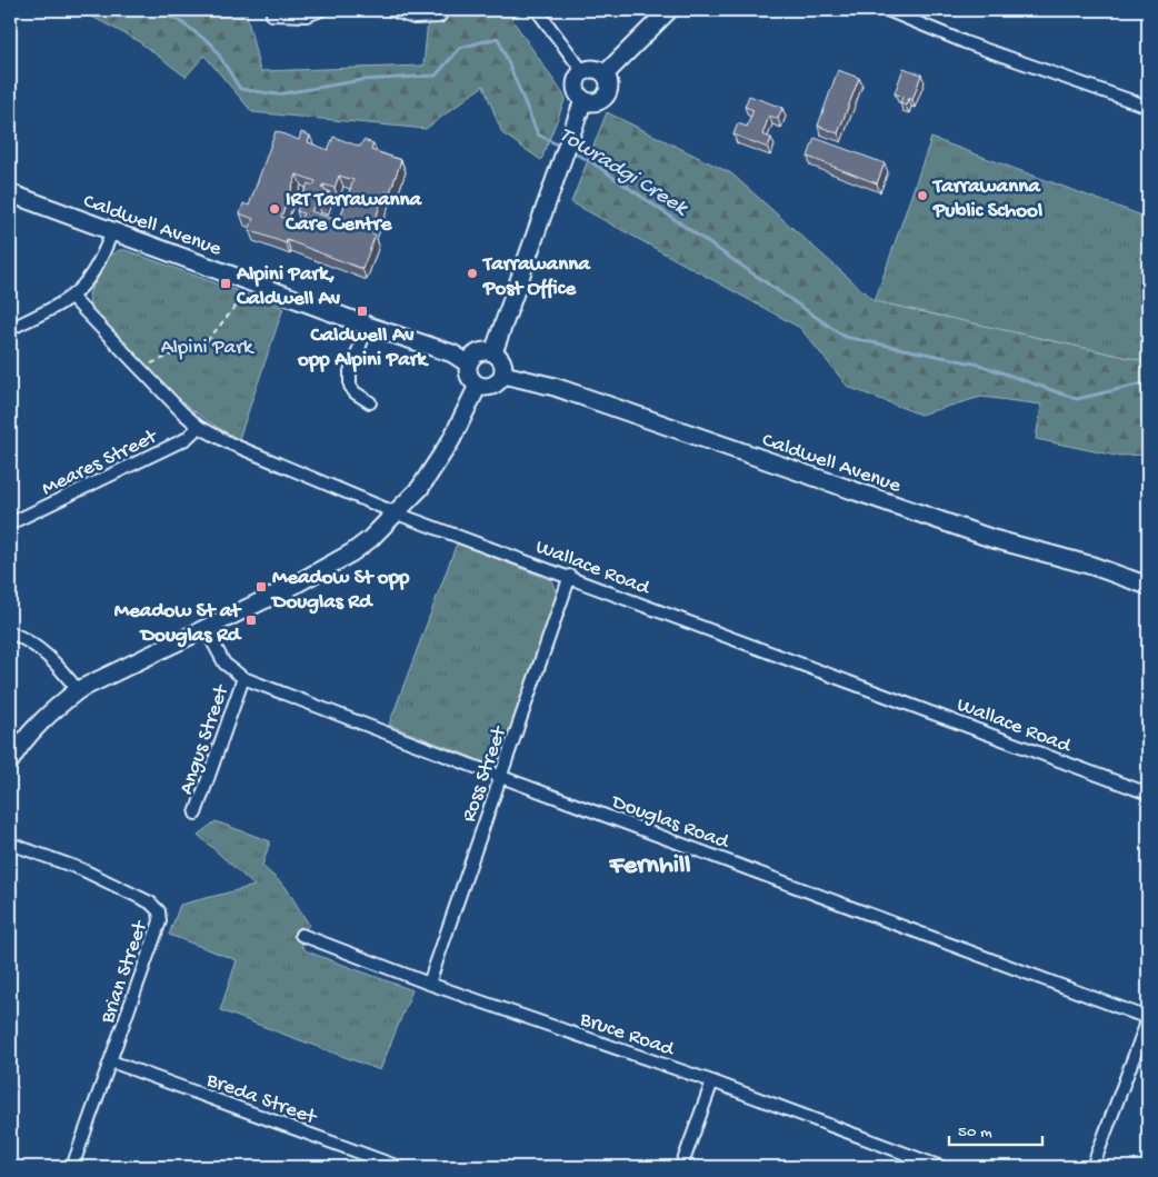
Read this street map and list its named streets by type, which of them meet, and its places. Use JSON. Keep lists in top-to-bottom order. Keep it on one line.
{"streets":{"main road":["Caldwell Avenue"],"street":["Meares Street","Wallace Road","Angus Street","Ross Street","Douglas Road","Brian Street","Bruce Road","Breda Street"]},"crossings":[["Meares Street","Wallace Road"],["Wallace Road","Ross Street"],["Angus Street","Douglas Road"],["Ross Street","Douglas Road"],["Ross Street","Bruce Road"],["Brian Street","Breda Street"]],"districts":["Fernhill"],"water":["Towradgi Creek"],"parks":["Alpini Park"],"places":{"other":["Tarrawanna Public School","IRT Tarrawanna Care Centre","Tarrawanna Post Office"],"transit":["Alpini Park, Caldwell Av","Caldwell Av opp Alpini Park","Meadow St opp Douglas Rd","Meadow St at Douglas Rd"]},"scale_bar":"50 m"}
